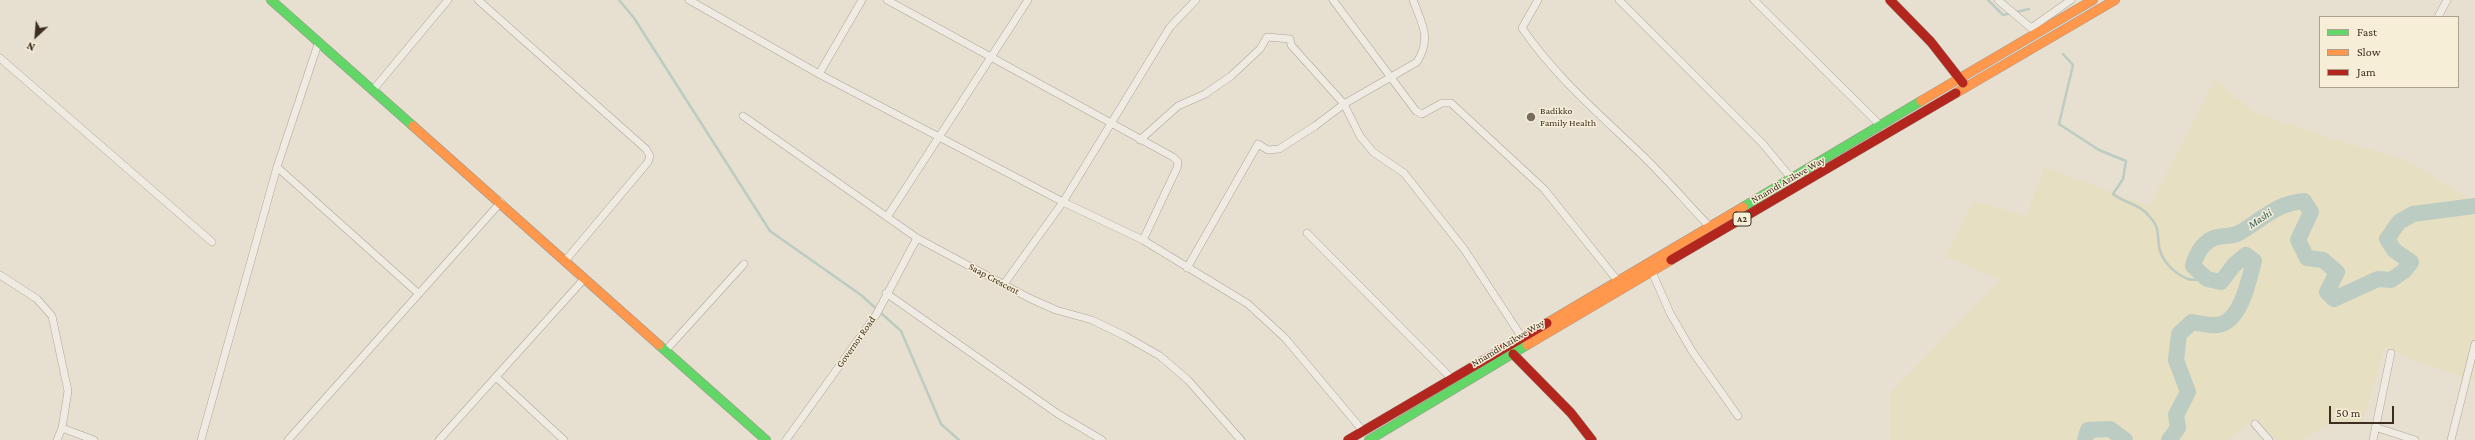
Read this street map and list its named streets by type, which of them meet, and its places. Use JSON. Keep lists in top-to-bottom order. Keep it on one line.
{"streets":{"main road":["Nnamdi Azikwe Way","A2"],"street":["Saap Crescent","Governor Road"]},"crossings":[["Saap Crescent","Governor Road"]],"water":["Mashi"],"places":["Badikko Family Health"],"legend":["Fast","Slow","Jam"],"scale_bar":"50 m","north":"bottom left"}
